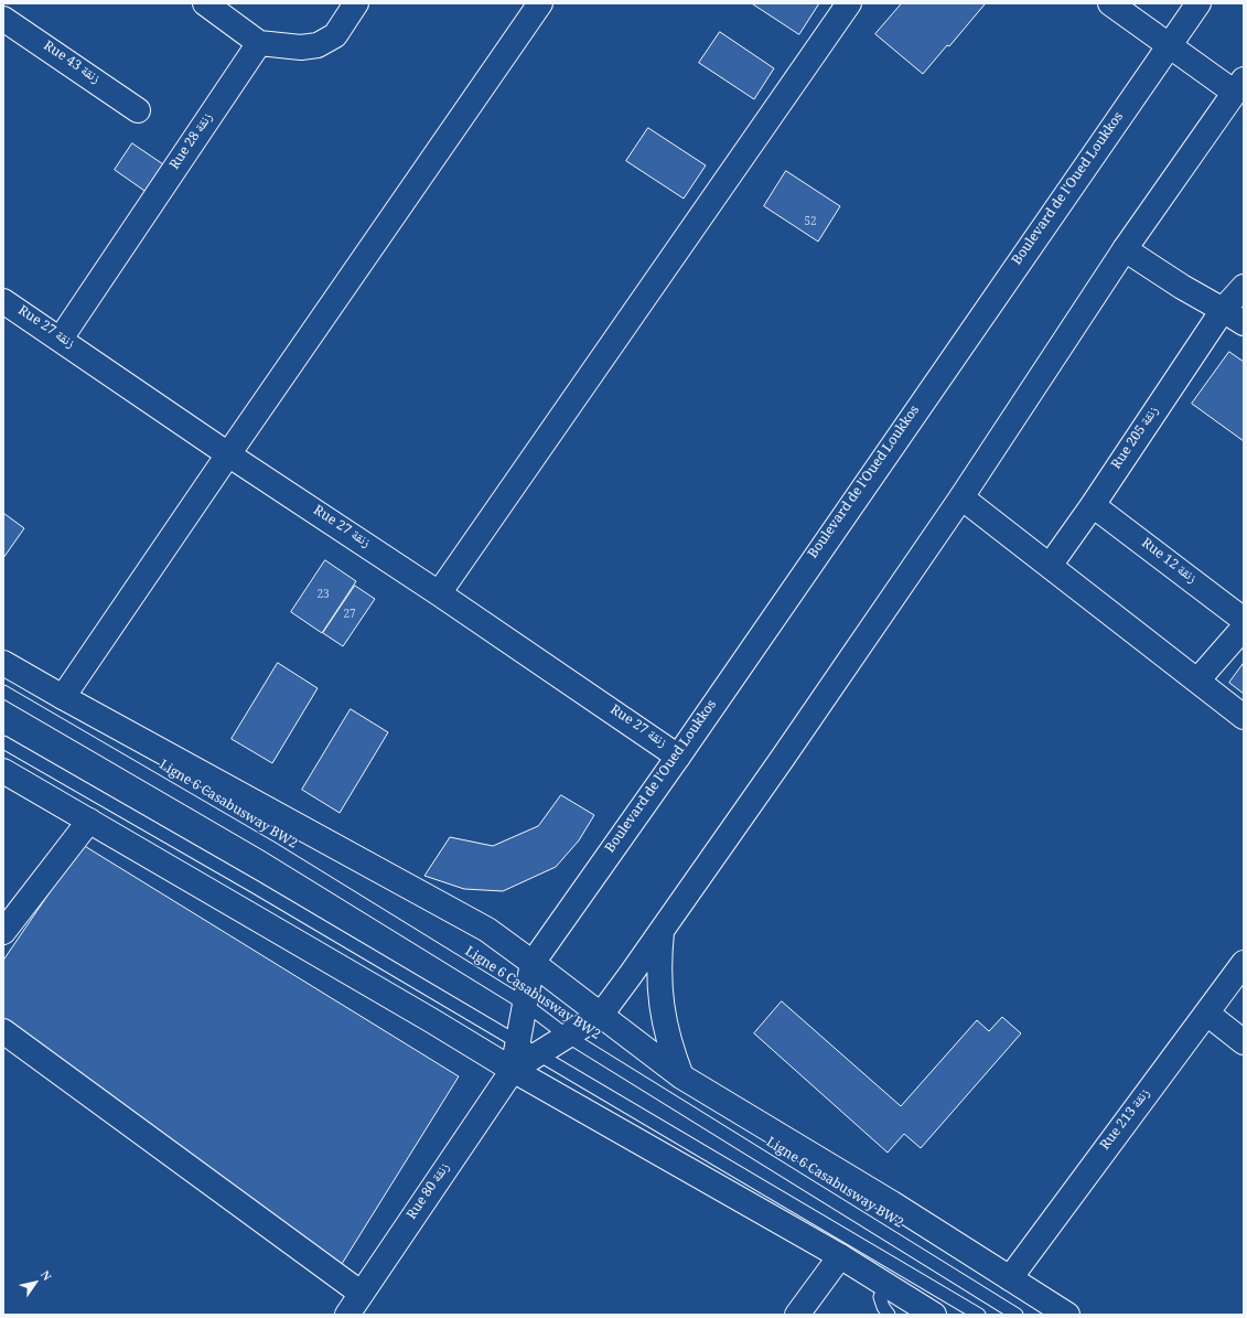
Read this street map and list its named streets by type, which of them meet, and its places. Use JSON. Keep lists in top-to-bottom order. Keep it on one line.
{"streets":{"street":["Rue 43 زنقة","Rue 28 زنقة","Boulevard de l'Oued Loukkos","Rue 27 زنقة","Rue 205 زنقة","Rue 12 زنقة","Rue 213 زنقة","Rue 80 زنقة"],"lane":["Ligne 6 Casabusway BW2"]},"crossings":[["Rue 28 زنقة","Rue 27 زنقة"],["Boulevard de l'Oued Loukkos","Rue 27 زنقة"],["Rue 205 زنقة","Rue 12 زنقة"]],"house_numbers":["52","23","27"],"north":"top right"}
